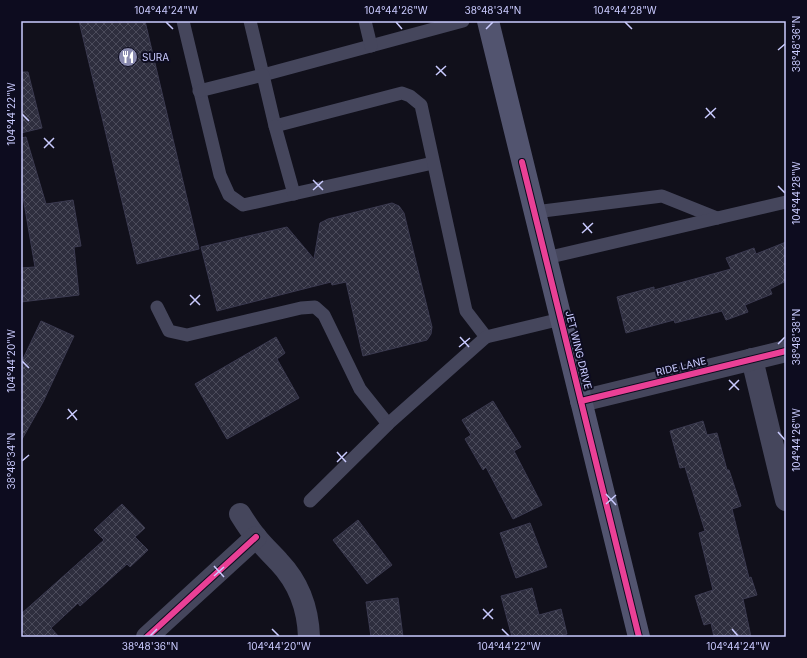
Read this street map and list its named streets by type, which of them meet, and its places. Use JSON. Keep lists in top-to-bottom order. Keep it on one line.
{"streets":{"main road":["JET WING DRIVE"],"street":["RIDE LANE"]},"crossings":[["JET WING DRIVE","RIDE LANE"]],"places":{"restaurant":["SURA"]},"coordinates":["104°44'24\"W","104°44'26\"W","38°48'34\"N","104°44'28\"W","38°48'36\"N","104°44'22\"W","38°48'38\"N","104°44'20\"W"]}
